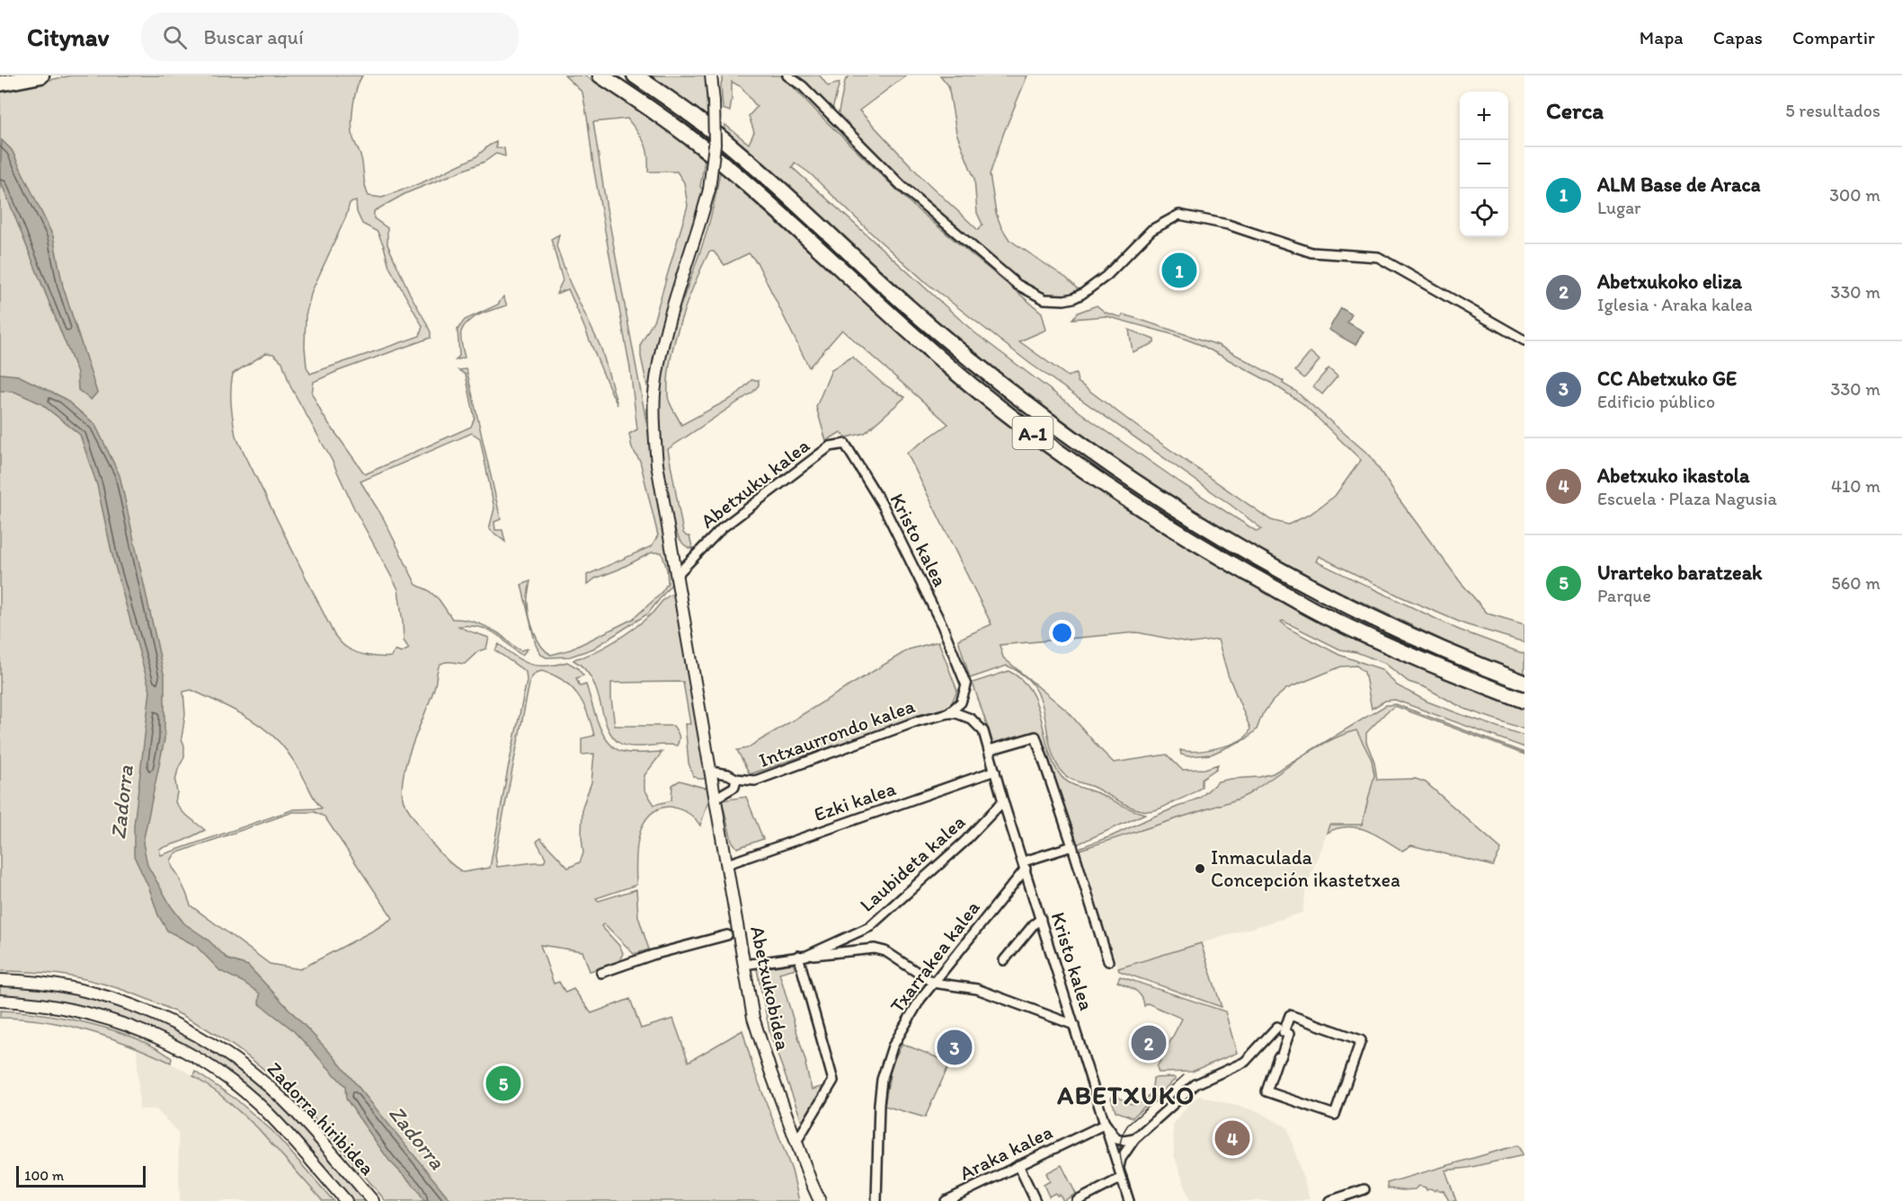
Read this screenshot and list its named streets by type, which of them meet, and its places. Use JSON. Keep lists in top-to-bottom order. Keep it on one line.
{"streets":{"highway":["A-1"],"street":["Abetxuku kalea","Kristo kalea","Intxaurrondo kalea","Ezki kalea","Laubideta kalea","Txarrakea kalea","Abetxukobidea","Zadorra hiribidea","Araka kalea"]},"crossings":[["Abetxuku kalea","Kristo kalea"],["Abetxuku kalea","Abetxukobidea"],["Kristo kalea","Intxaurrondo kalea"],["Kristo kalea","Ezki kalea"],["Kristo kalea","Laubideta kalea"],["Kristo kalea","Txarrakea kalea"],["Kristo kalea","Araka kalea"],["Intxaurrondo kalea","Abetxukobidea"],["Ezki kalea","Abetxukobidea"],["Laubideta kalea","Abetxukobidea"]],"districts":["ABETXUKO"],"water":["Zadorra"],"places":["Inmaculada Concepción ikastetxea"],"scale_bar":"100 m","page":{"header":"Citynav","search":"Buscar aquí","nav":["Mapa","Capas","Compartir"],"heading":["Cerca","5 resultados"],"map_buttons":["+","−"],"list":[{"mark":"1","name":"ALM Base de Araca","note":"Lugar","value":"300 m"},{"mark":"2","name":"Abetxukoko eliza","note":"Iglesia · Araka kalea","value":"330 m"},{"mark":"3","name":"CC Abetxuko GE","note":"Edificio público","value":"330 m"},{"mark":"4","name":"Abetxuko ikastola","note":"Escuela · Plaza Nagusia","value":"410 m"},{"mark":"5","name":"Urarteko baratzeak","note":"Parque","value":"560 m"}],"pins":["1","2","3","5","4"],"scale":"100 m"}}
